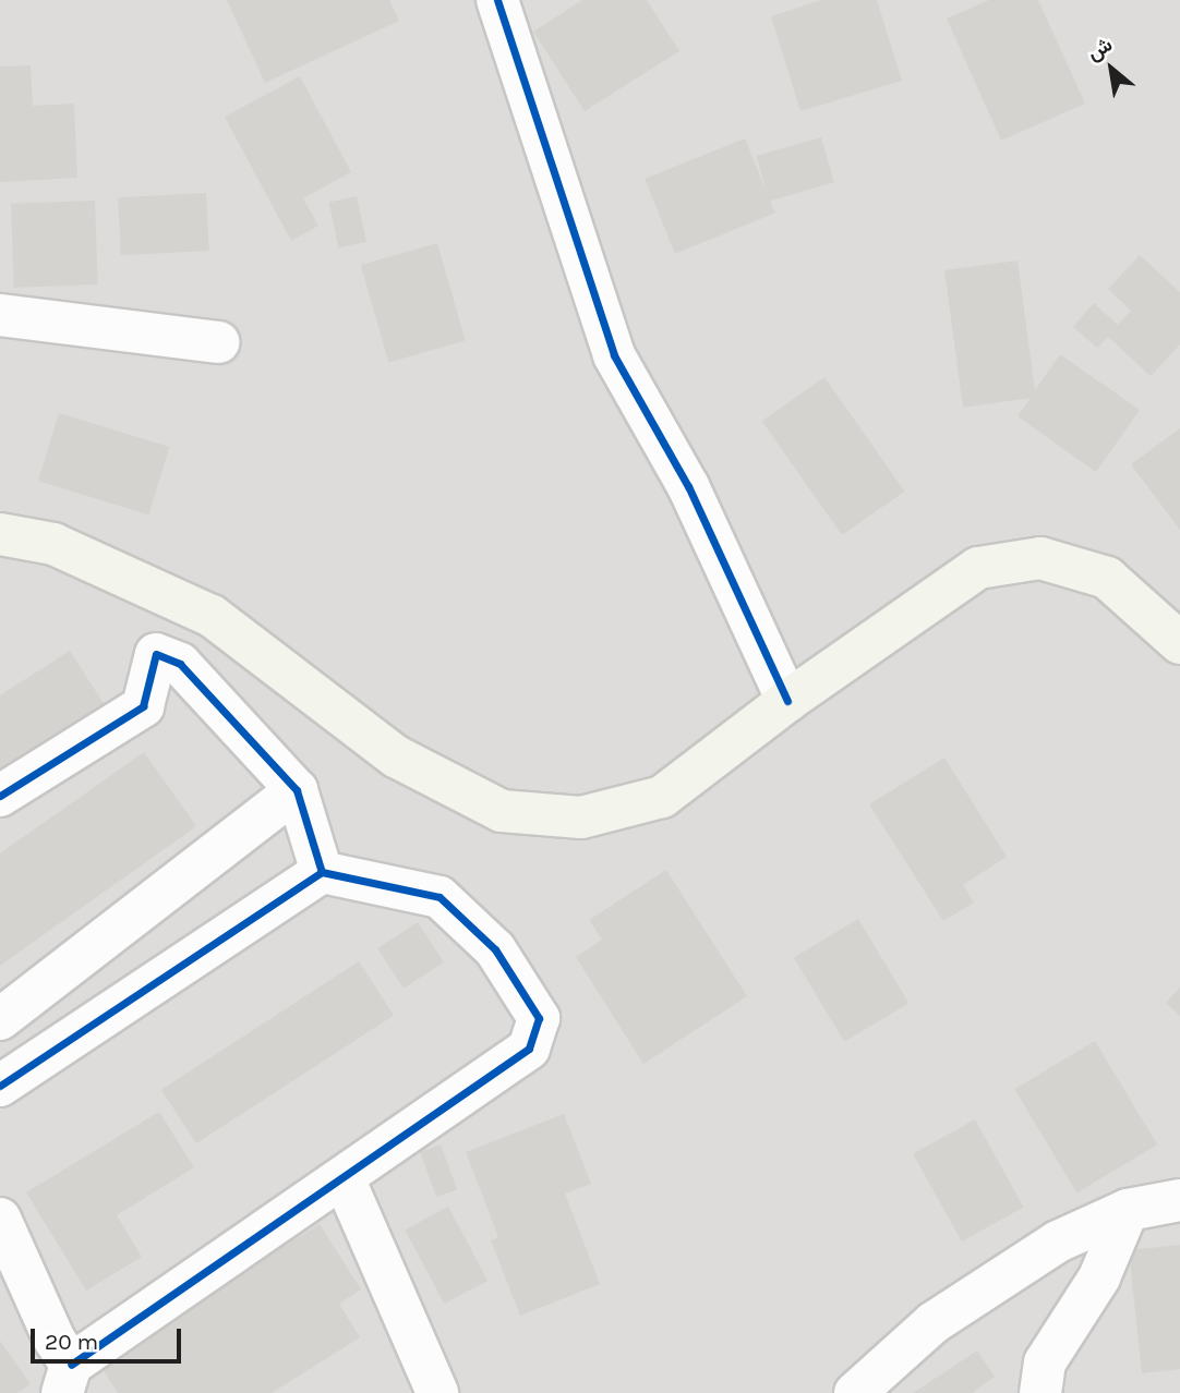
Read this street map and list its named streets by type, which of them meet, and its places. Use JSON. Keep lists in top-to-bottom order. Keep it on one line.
{"scale_bar":"20 m","north":"top left"}
